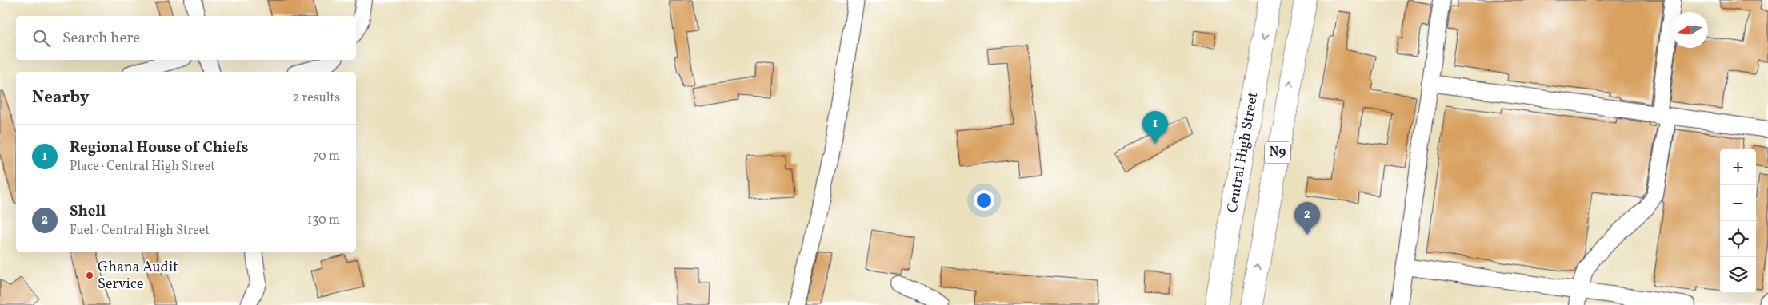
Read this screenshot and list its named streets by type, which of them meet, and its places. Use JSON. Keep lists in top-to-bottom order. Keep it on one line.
{"streets":{"highway":["Central High Street","N9"]},"places":["Ghana Audit Service"],"north":"left","page":{"search":"Search here","heading":["Nearby","2 results"],"pins":["1","2"],"list":[{"mark":"1","name":"Regional House of Chiefs","note":"Place · Central High Street","value":"70 m"},{"mark":"2","name":"Shell","note":"Fuel · Central High Street","value":"130 m"}],"map_buttons":["+","−"]}}
